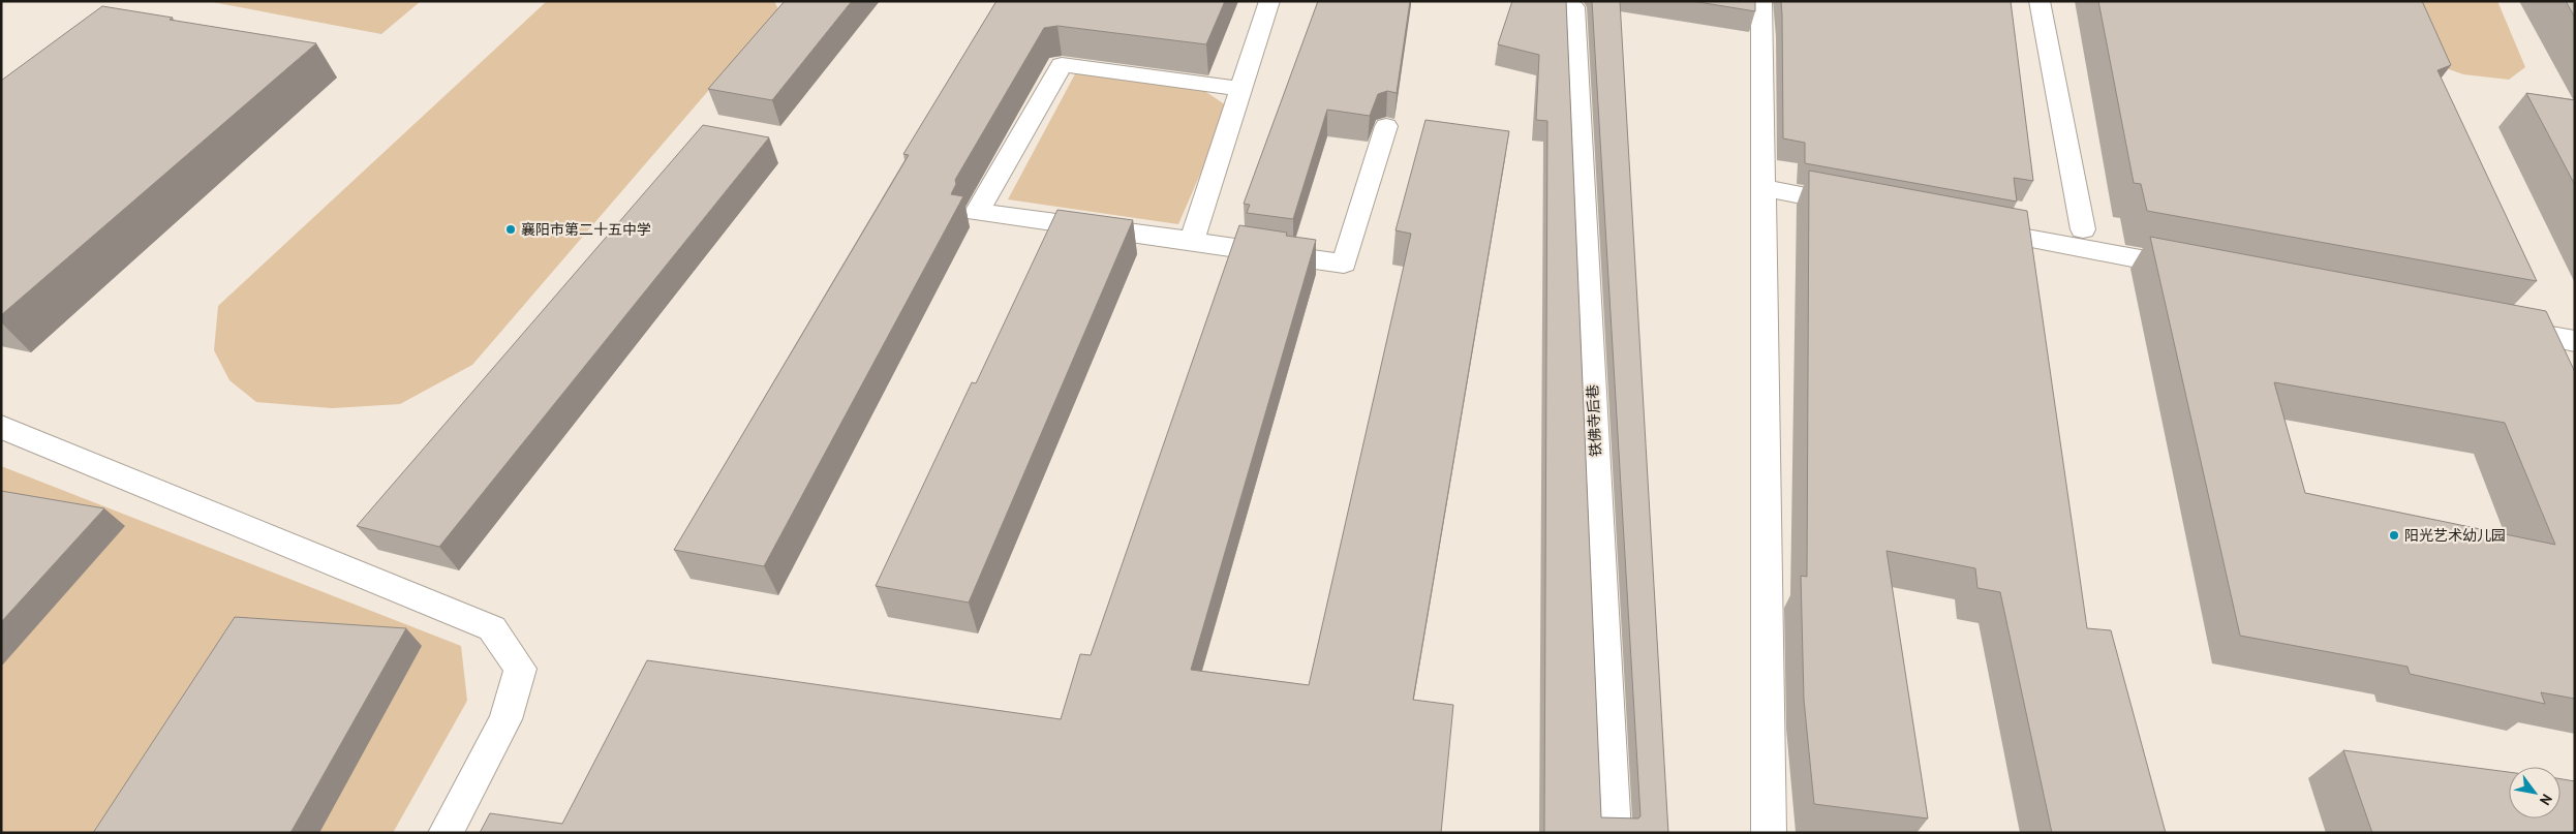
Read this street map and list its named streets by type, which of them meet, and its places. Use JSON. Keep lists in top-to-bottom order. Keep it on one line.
{"streets":{"street":["铁佛寺后巷"]},"places":["襄阳市第二十五中学","阳光艺术幼儿园"],"north":"bottom right"}
